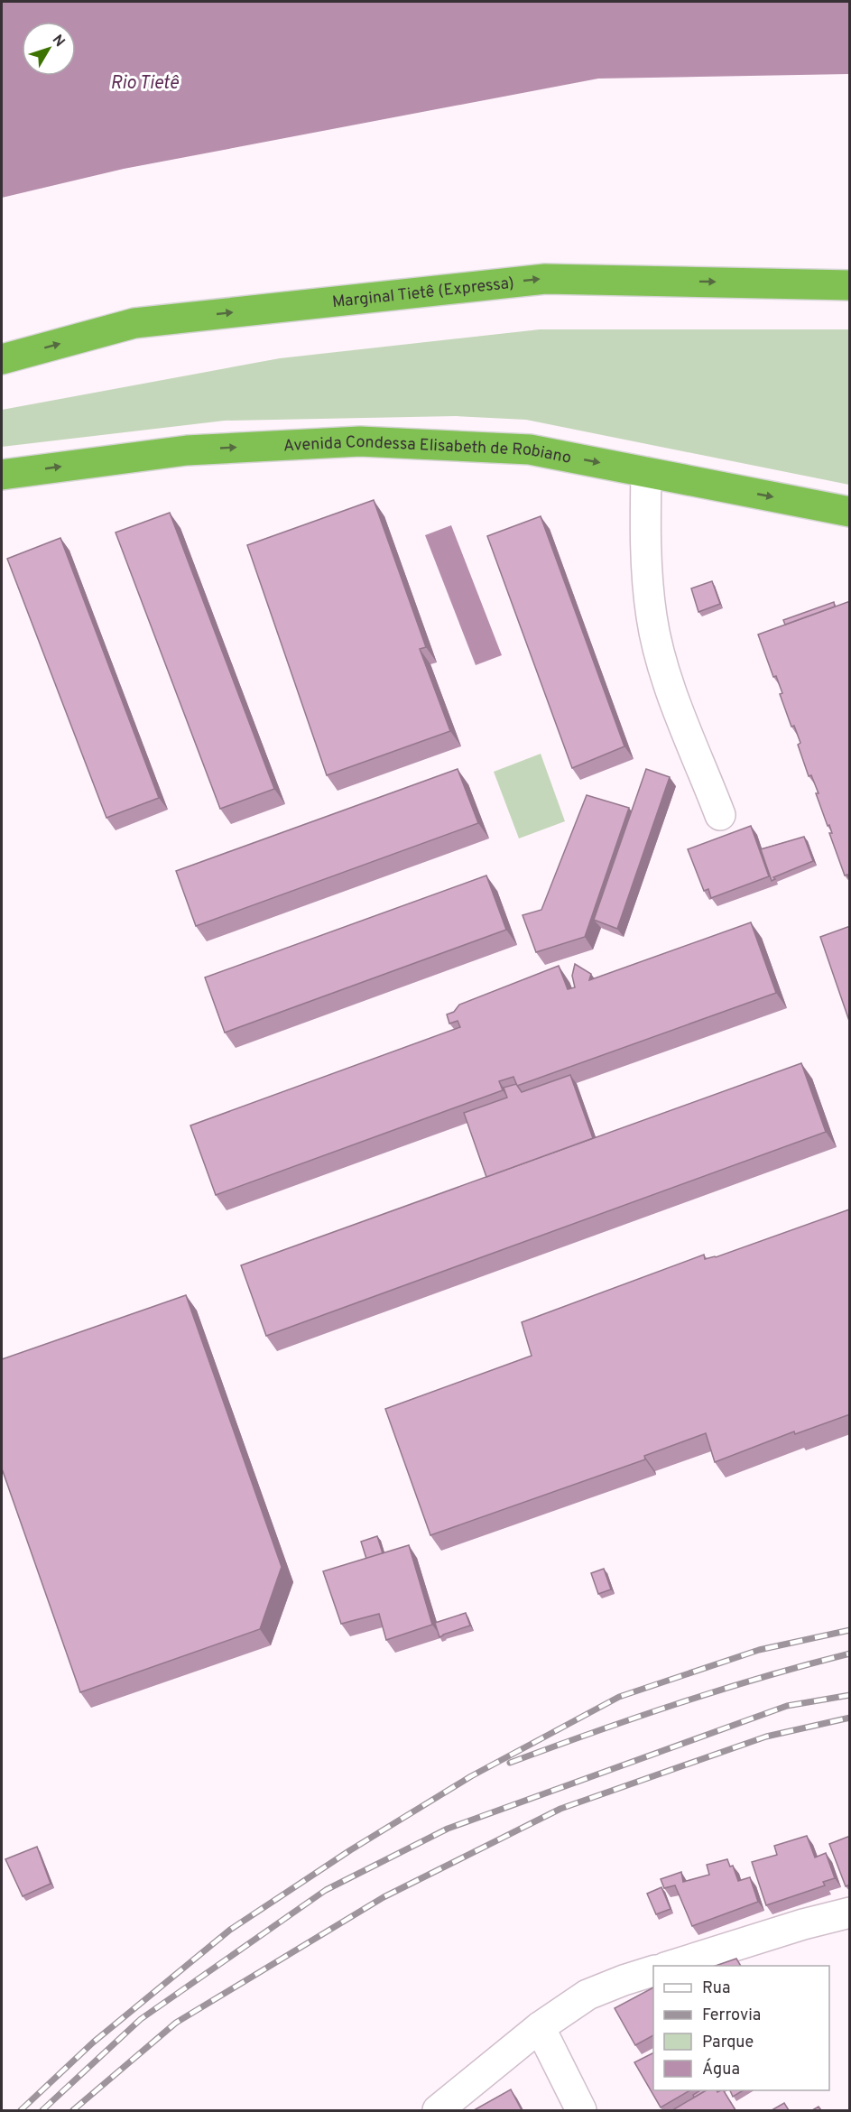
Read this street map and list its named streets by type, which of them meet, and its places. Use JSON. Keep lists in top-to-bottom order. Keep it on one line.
{"streets":{"highway":["Marginal Tietê (Expressa)","Avenida Condessa Elisabeth de Robiano"]},"one_way":["Marginal Tietê (Expressa)","Avenida Condessa Elisabeth de Robiano"],"water":["Rio Tietê"],"legend":["Rua","Ferrovia","Parque","Água"],"north":"top right"}
